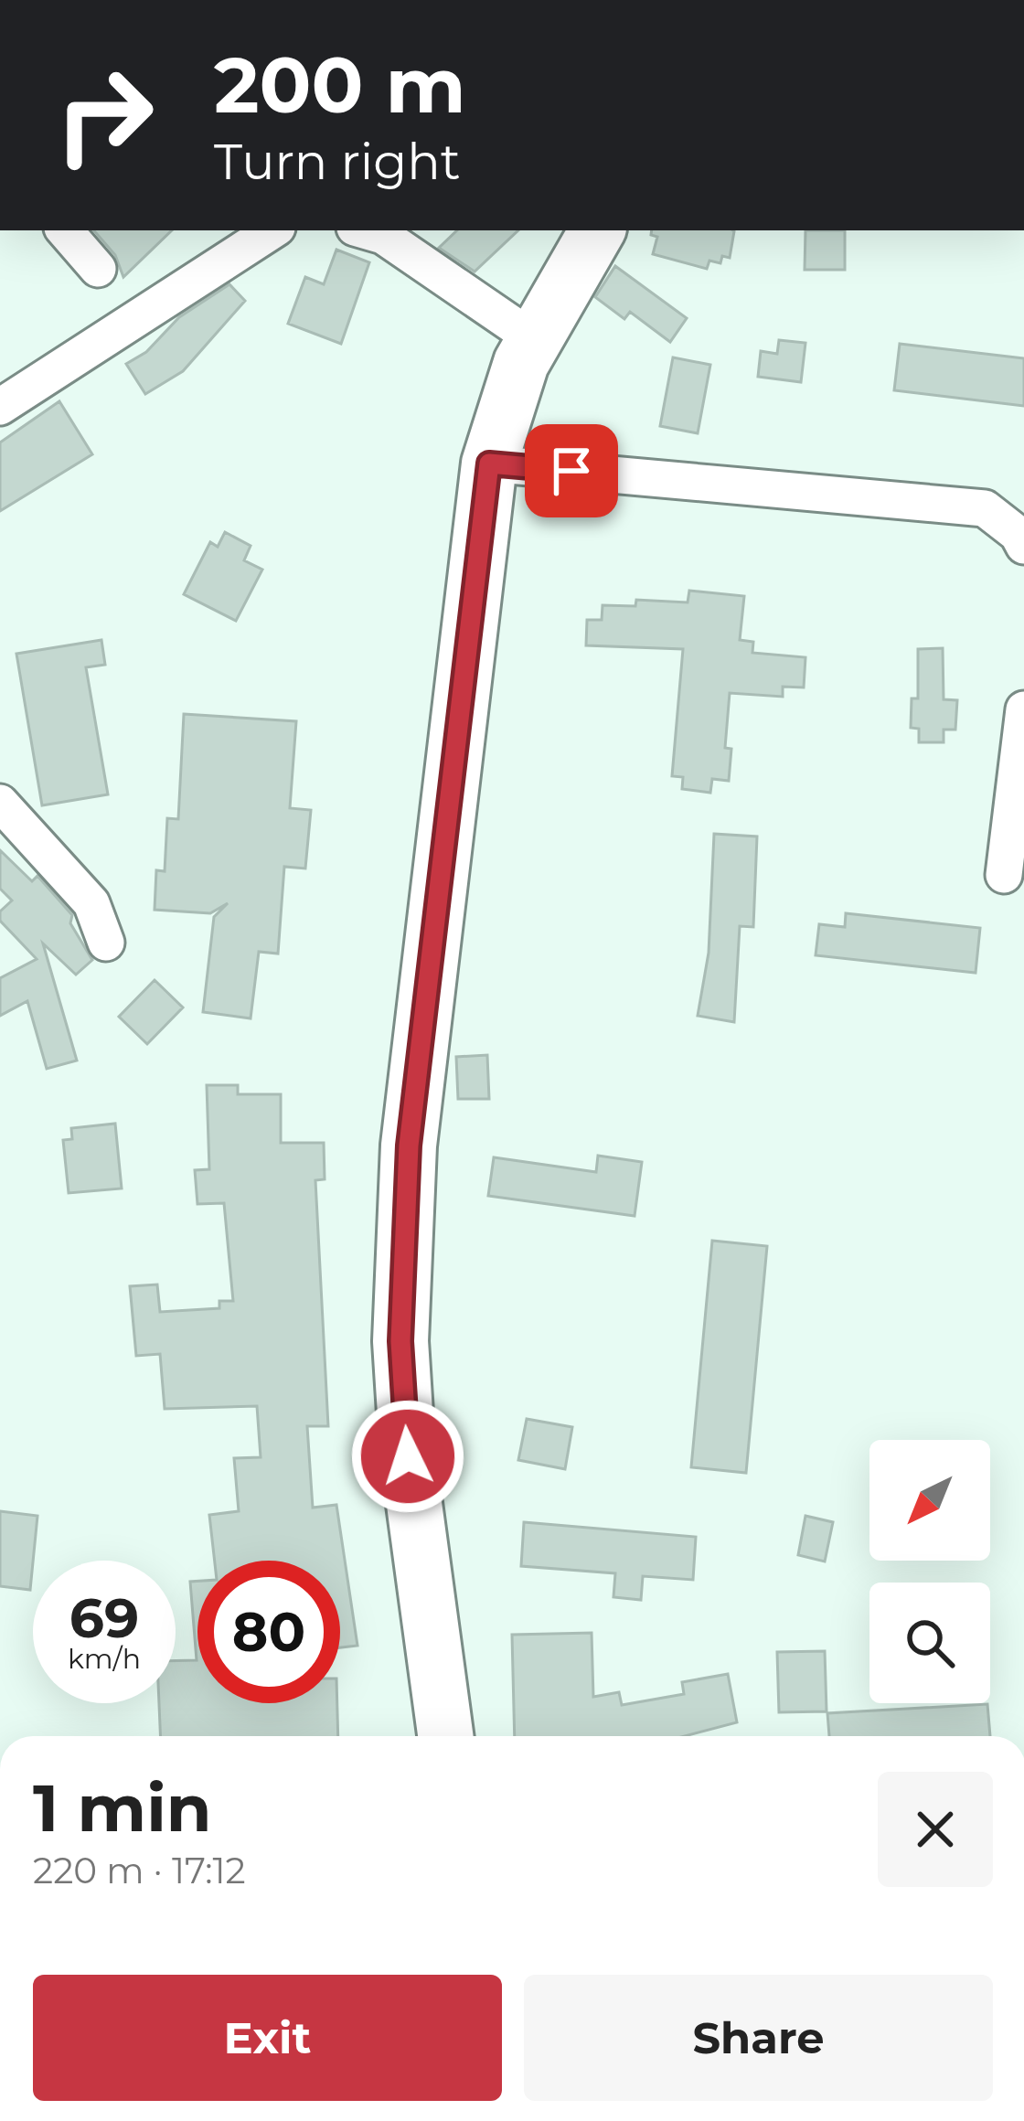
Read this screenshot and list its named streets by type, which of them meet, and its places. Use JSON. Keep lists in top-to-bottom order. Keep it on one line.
{"north":"bottom left","page":{"turn":["200 m","Turn right"],"speed":"69 km/h","limit":"80","heading":["1 min","220 m · 17:12"],"buttons":["Exit","Share"]}}
